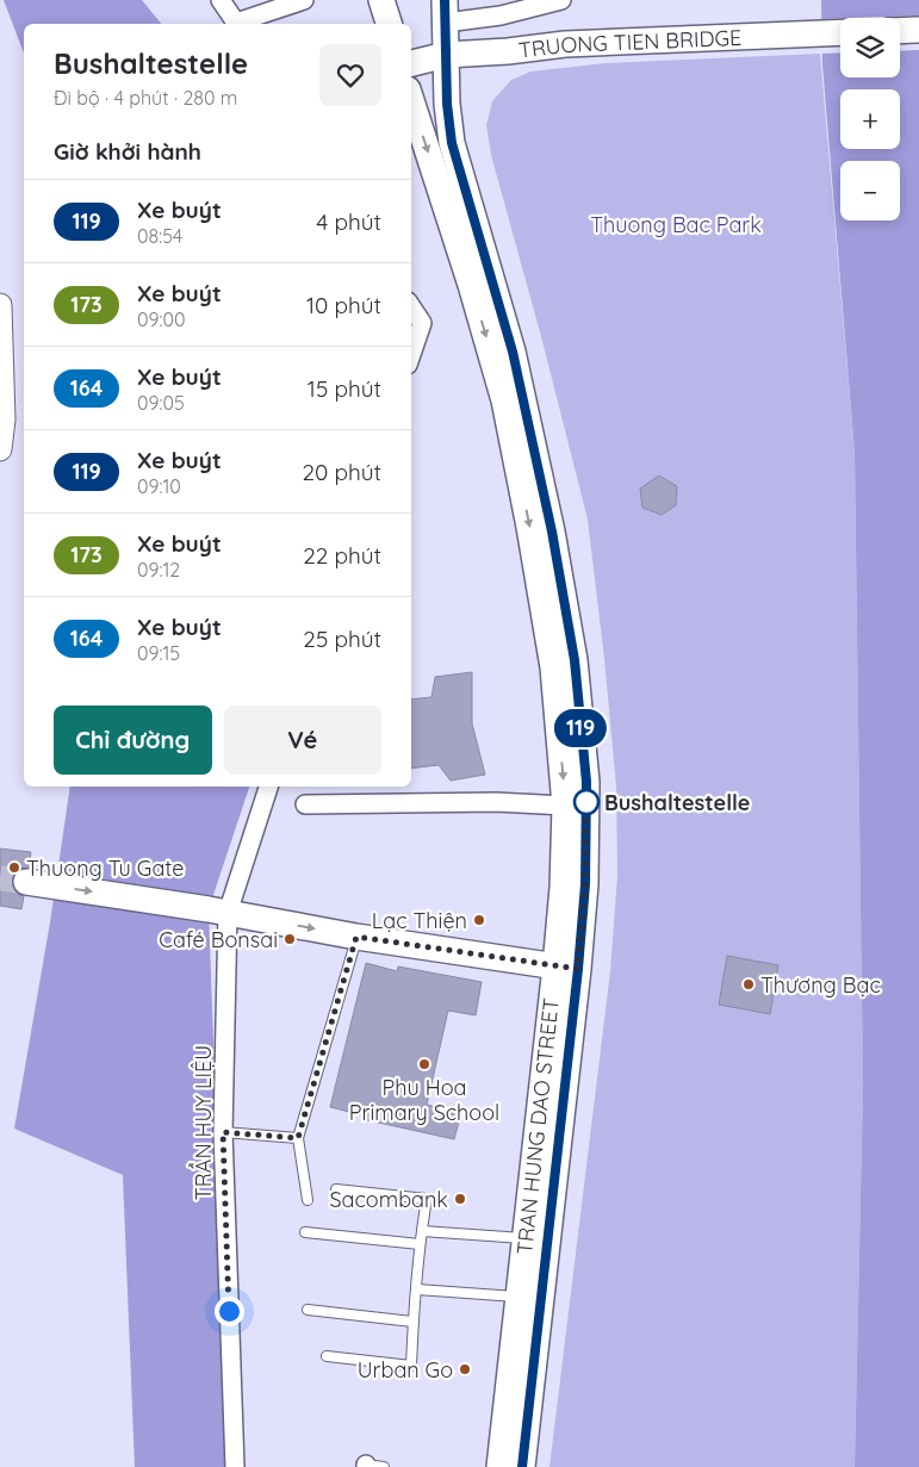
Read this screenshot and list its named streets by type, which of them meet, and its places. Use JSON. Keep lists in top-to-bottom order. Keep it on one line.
{"streets":{"main road":["TRUONG TIEN BRIDGE","TRAN HUNG DAO STREET"],"street":["TRẦN HUY LIỆU"]},"crossings":[["TRUONG TIEN BRIDGE","TRAN HUNG DAO STREET"]],"parks":["Thuong Bac Park"],"places":["Bushaltestelle","Thuong Tu Gate","Lạc Thiện","Café Bonsai","Thương Bạc","Phu Hoa Primary School","Sacombank","Urban Go"],"lines":["bus line 119"],"page":{"on_map":"119","map_buttons":["+","−"],"heading":[["Bushaltestelle","Đi bộ · 4 phút · 280 m"],"Giờ khởi hành"],"list":[{"mark":"119","name":"Xe buýt","note":"08:54","value":"4 phút"},{"mark":"173","name":"Xe buýt","note":"09:00","value":"10 phút"},{"mark":"164","name":"Xe buýt","note":"09:05","value":"15 phút"},{"mark":"119","name":"Xe buýt","note":"09:10","value":"20 phút"},{"mark":"173","name":"Xe buýt","note":"09:12","value":"22 phút"},{"mark":"164","name":"Xe buýt","note":"09:15","value":"25 phút"}],"buttons":["Chỉ đường","Vé"]}}
